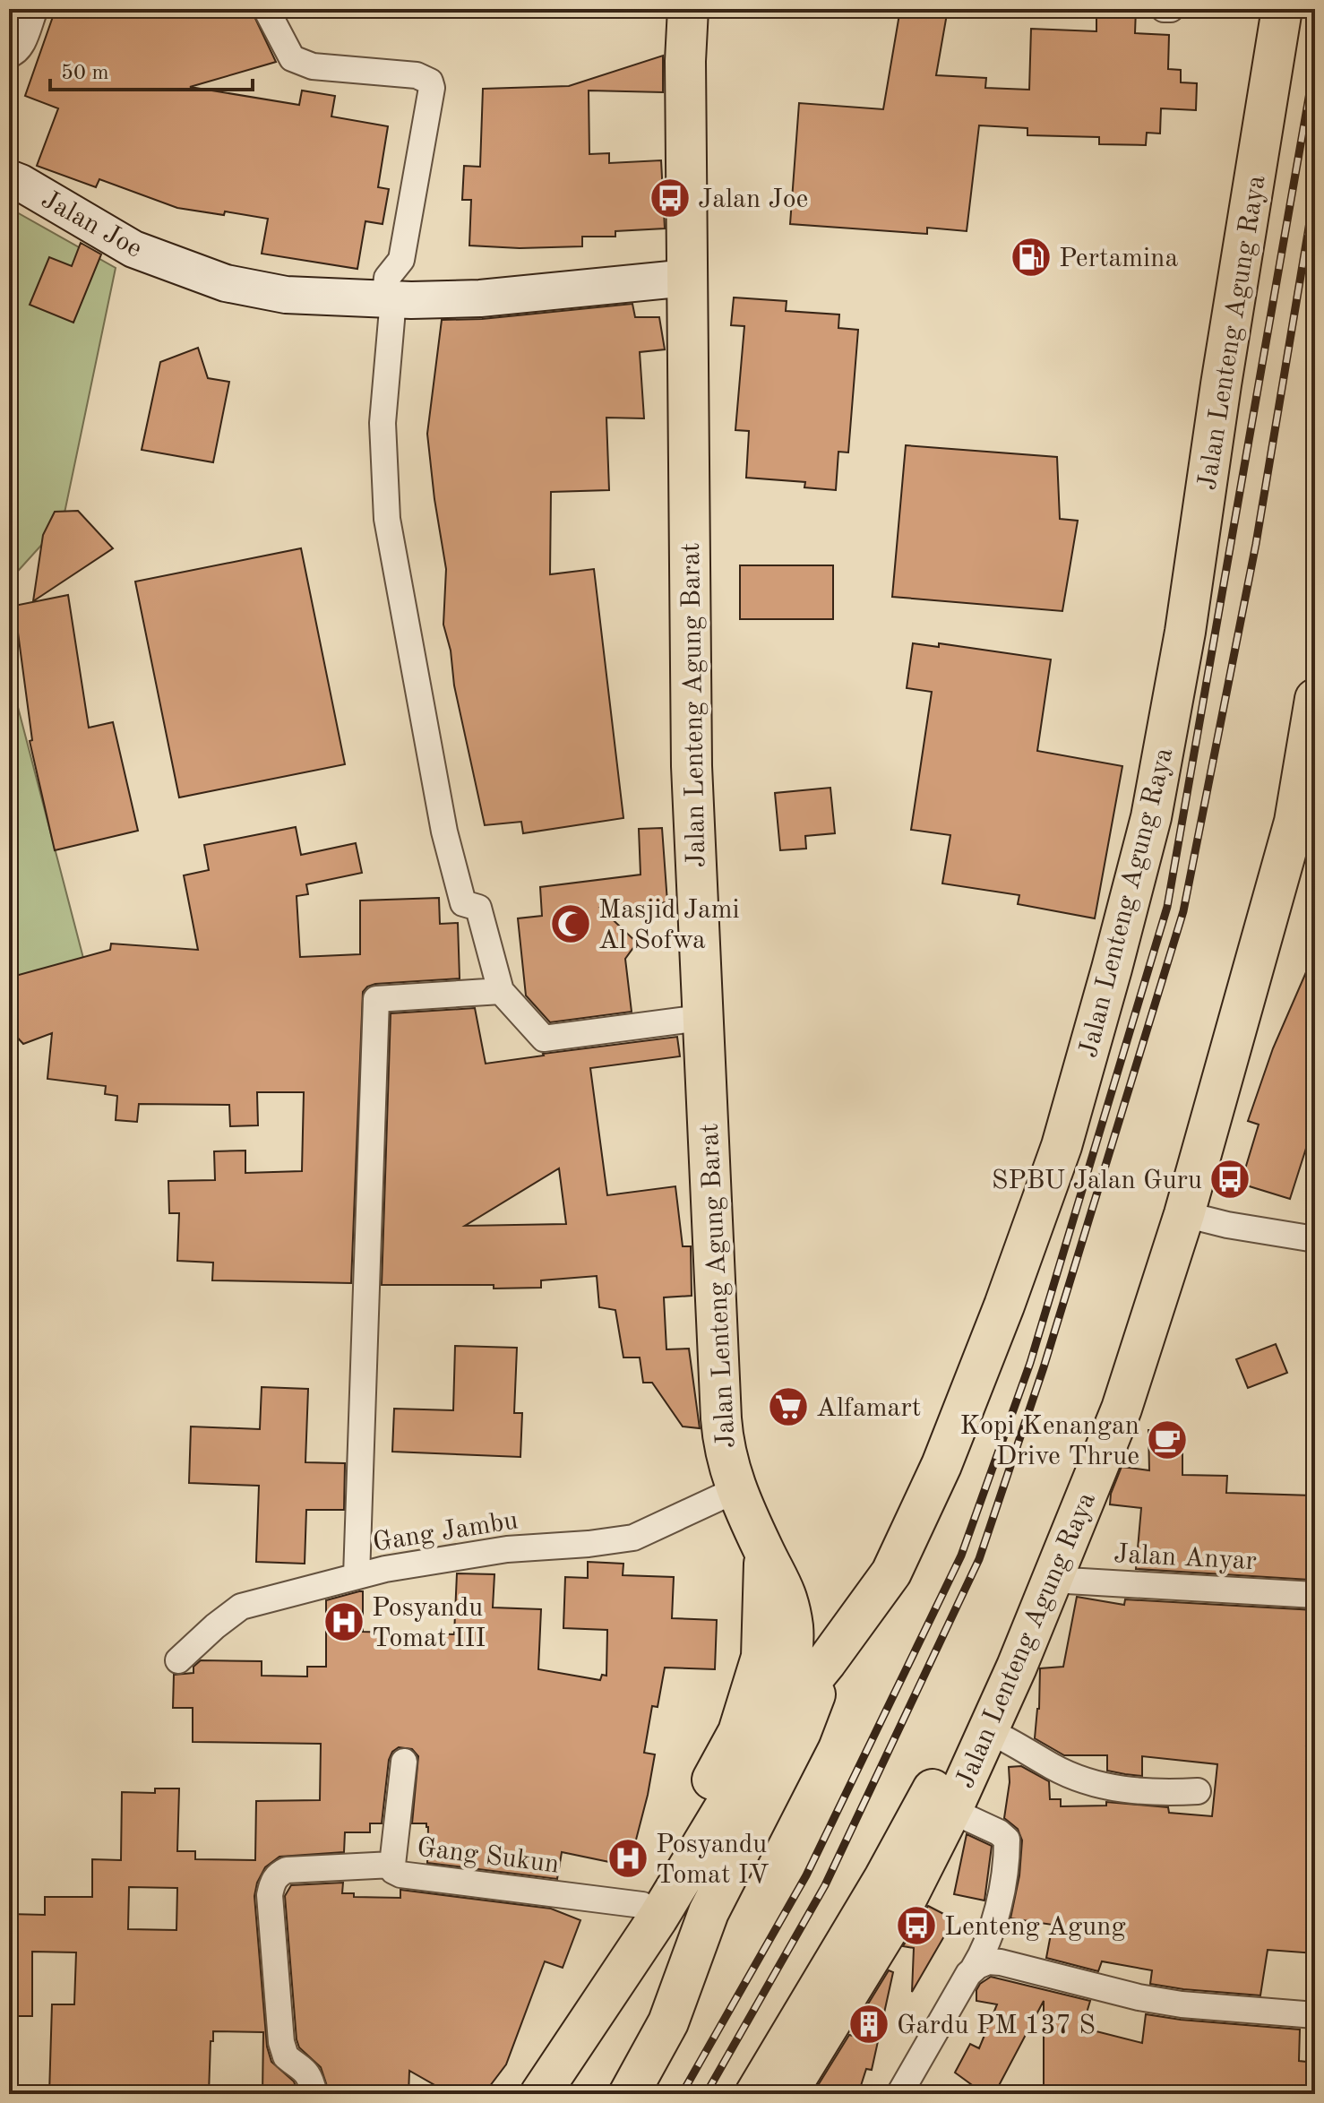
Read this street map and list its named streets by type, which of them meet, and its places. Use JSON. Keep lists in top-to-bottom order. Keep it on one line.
{"streets":{"main road":["Jalan Lenteng Agung Raya","Jalan Lenteng Agung Barat"],"street":["Jalan Joe","Gang Jambu","Jalan Anyar","Gang Sukun"]},"crossings":[["Jalan Joe","Jalan Lenteng Agung Barat"],["Jalan Lenteng Agung Raya","Jalan Lenteng Agung Barat"],["Jalan Lenteng Agung Raya","Jalan Anyar"],["Jalan Lenteng Agung Barat","Gang Jambu"]],"places":{"bus stop":["Jalan Joe","SPBU Jalan Guru","Lenteng Agung"],"fuel station":["Pertamina"],"mosque":["Masjid Jami Al Sofwa"],"supermarket":["Alfamart"],"cafe":["Kopi Kenangan Drive Thrue"],"hospital":["Posyandu Tomat III","Posyandu Tomat IV"],"building":["Gardu PM 137 S"]},"scale_bar":"50 m"}
